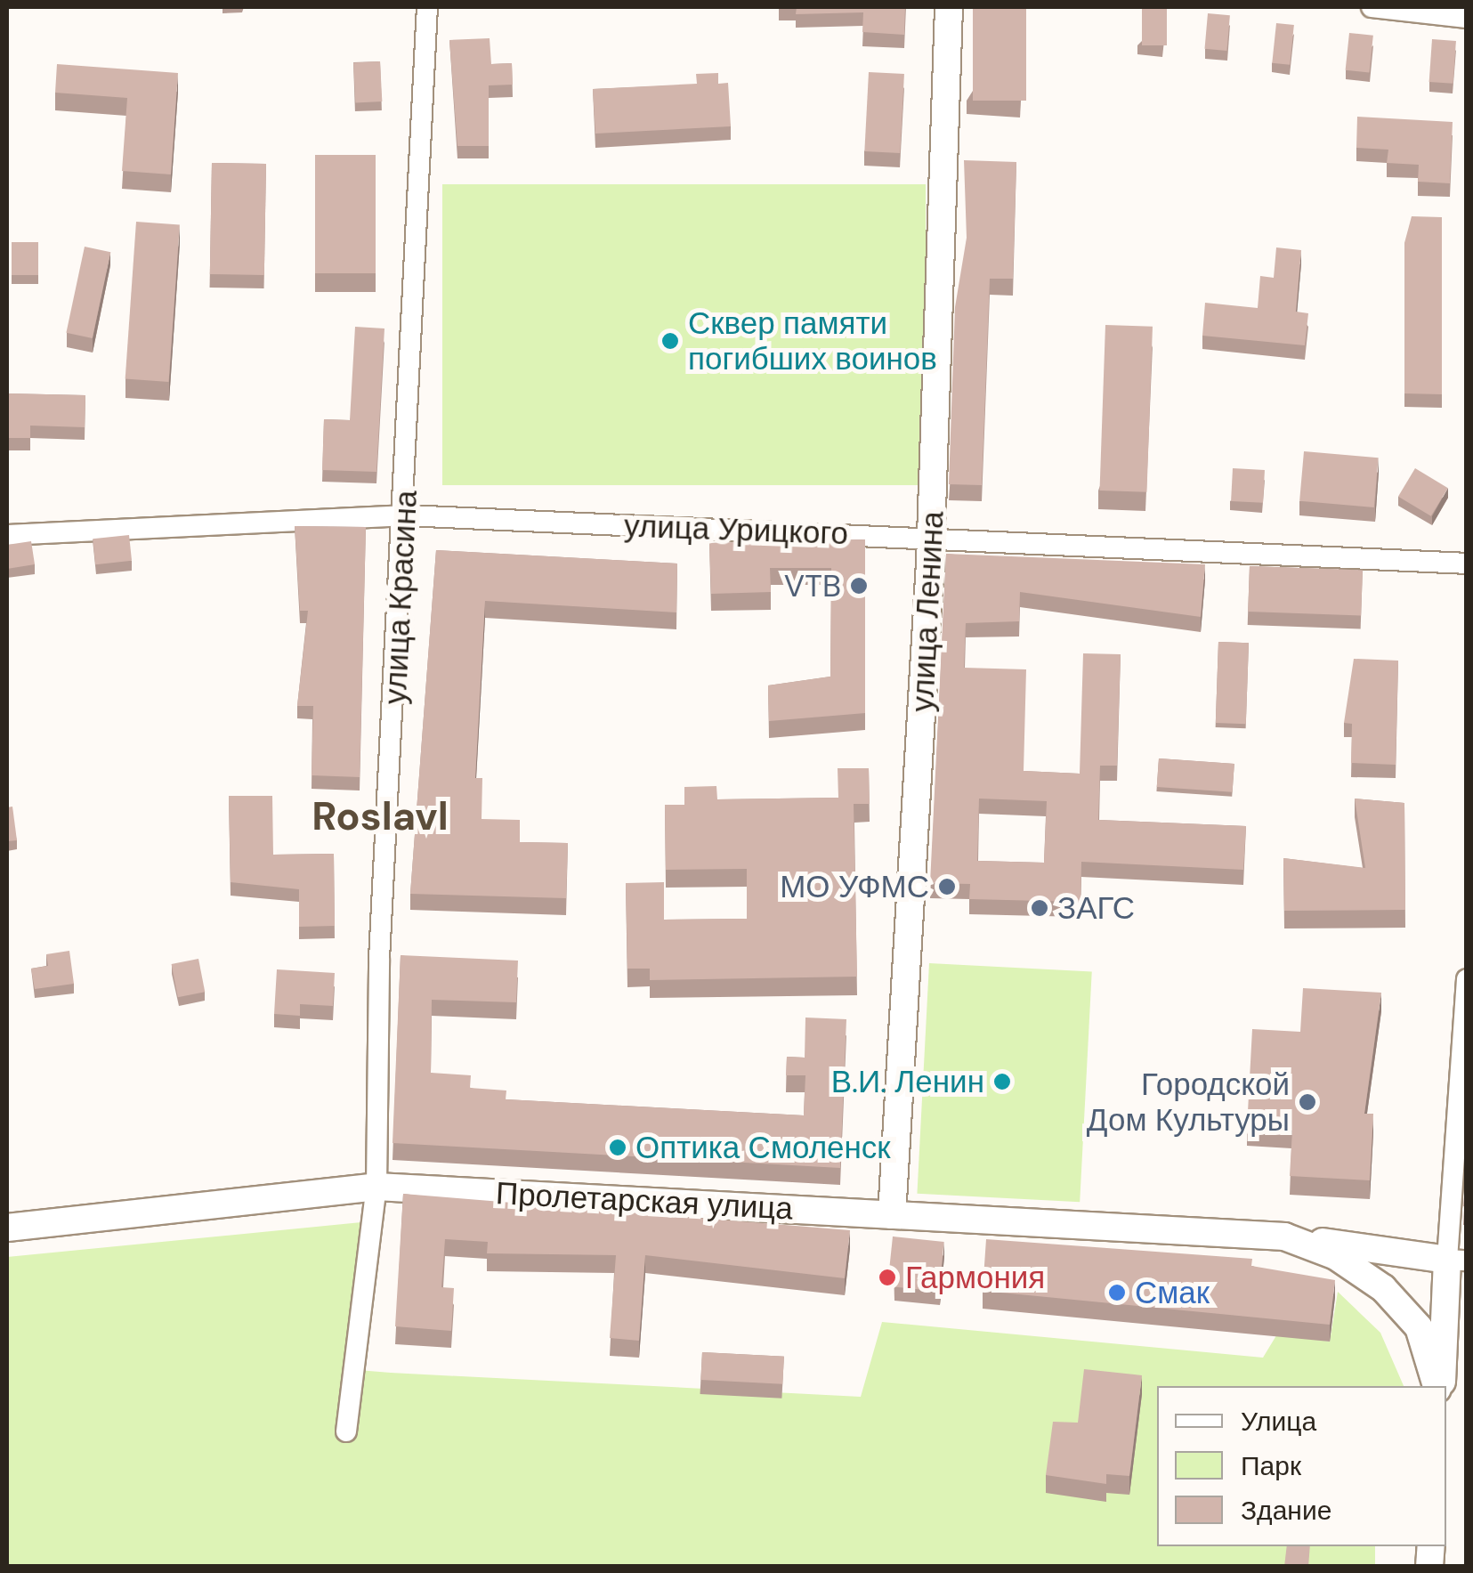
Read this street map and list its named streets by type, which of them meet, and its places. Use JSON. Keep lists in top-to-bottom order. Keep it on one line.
{"streets":{"main road":["улица Ленина","Пролетарская улица"],"street":["улица Урицкого","улица Красина"]},"crossings":[["улица Урицкого","улица Красина"],["улица Урицкого","улица Ленина"],["улица Красина","Пролетарская улица"],["улица Ленина","Пролетарская улица"]],"districts":["Roslavl"],"places":["Сквер памяти погибших воинов","VTB","МО УФМС","ЗАГС","В.И. Ленин","Городской Дом Культуры","Оптика Смоленск","Гармония","Смак"],"legend":["Улица","Парк","Здание"]}
